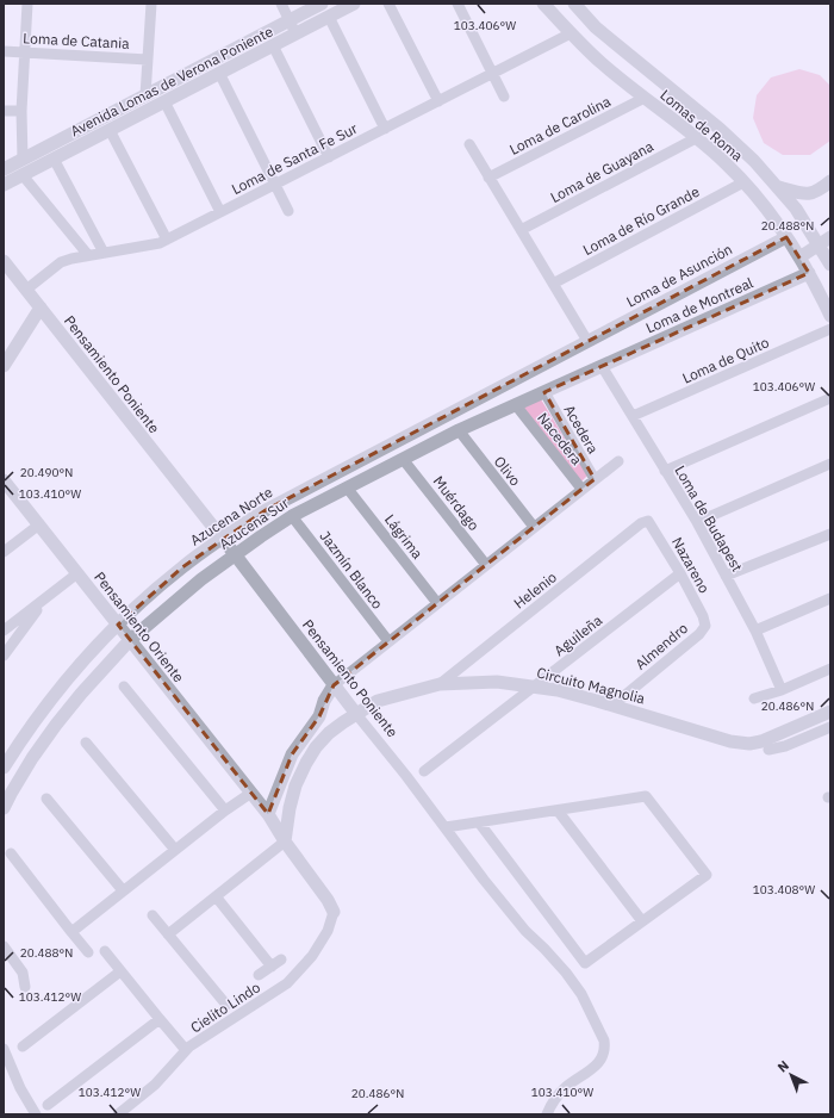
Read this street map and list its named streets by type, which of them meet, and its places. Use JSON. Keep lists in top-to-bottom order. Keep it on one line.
{"streets":{"street":["Loma de Catania","Avenida Lomas de Verona Poniente","Loma de Carolina","Lomas de Roma","Loma de Santa Fe Sur","Loma de Guayana","Loma de Río Grande","Loma de Asunción","Loma de Montreal","Loma de Quito","Pensamiento Poniente","Acedera","Nacedera","Olivo","Muérdago","Azucena Norte","Loma de Budapest","Azucena Sur","Lágrima","Nazareno","Jazmín Blanco","Helenio","Pensamiento Oriente","Aguileña","Almendro","Circuito Magnolia","Cielito Lindo"]},"crossings":[["Loma de Carolina","Lomas de Roma"],["Lomas de Roma","Loma de Santa Fe Sur"],["Lomas de Roma","Loma de Guayana"],["Lomas de Roma","Loma de Río Grande"],["Lomas de Roma","Loma de Asunción"],["Lomas de Roma","Loma de Montreal"],["Loma de Santa Fe Sur","Pensamiento Poniente"],["Loma de Asunción","Azucena Norte"],["Loma de Montreal","Loma de Budapest"],["Loma de Montreal","Azucena Sur"],["Loma de Quito","Loma de Budapest"],["Pensamiento Poniente","Azucena Norte"],["Pensamiento Poniente","Azucena Sur"],["Pensamiento Poniente","Circuito Magnolia"],["Acedera","Azucena Sur"],["Nacedera","Azucena Sur"],["Olivo","Azucena Sur"],["Muérdago","Azucena Sur"],["Azucena Norte","Pensamiento Oriente"],["Loma de Budapest","Azucena Sur"],["Azucena Sur","Lágrima"],["Azucena Sur","Jazmín Blanco"],["Azucena Sur","Pensamiento Oriente"],["Nazareno","Helenio"],["Nazareno","Aguileña"],["Nazareno","Almendro"],["Helenio","Circuito Magnolia"],["Pensamiento Oriente","Circuito Magnolia"],["Pensamiento Oriente","Cielito Lindo"],["Aguileña","Circuito Magnolia"],["Almendro","Circuito Magnolia"]],"north":"top left","coordinates":["103.406°W","20.488°N","20.490°N","103.410°W","20.486°N","103.408°W","103.412°W"]}
